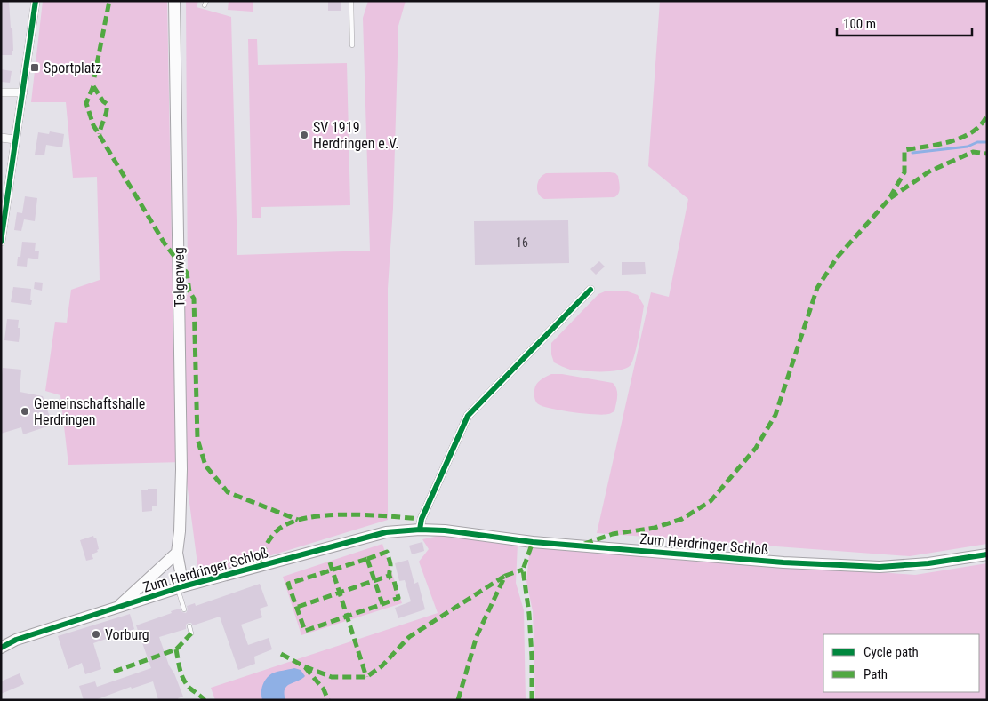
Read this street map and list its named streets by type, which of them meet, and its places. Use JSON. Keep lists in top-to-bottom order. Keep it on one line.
{"streets":{"street":["Telgenweg","Zum Herdringer Schloß"]},"crossings":[["Telgenweg","Zum Herdringer Schloß"]],"places":{"transit":["Sportplatz"],"other":["SV 1919 Herdringen e.V.","Gemeinschaftshalle Herdringen","Vorburg"]},"house_numbers":["16"],"legend":["Cycle path","Path"],"scale_bar":"100 m"}
